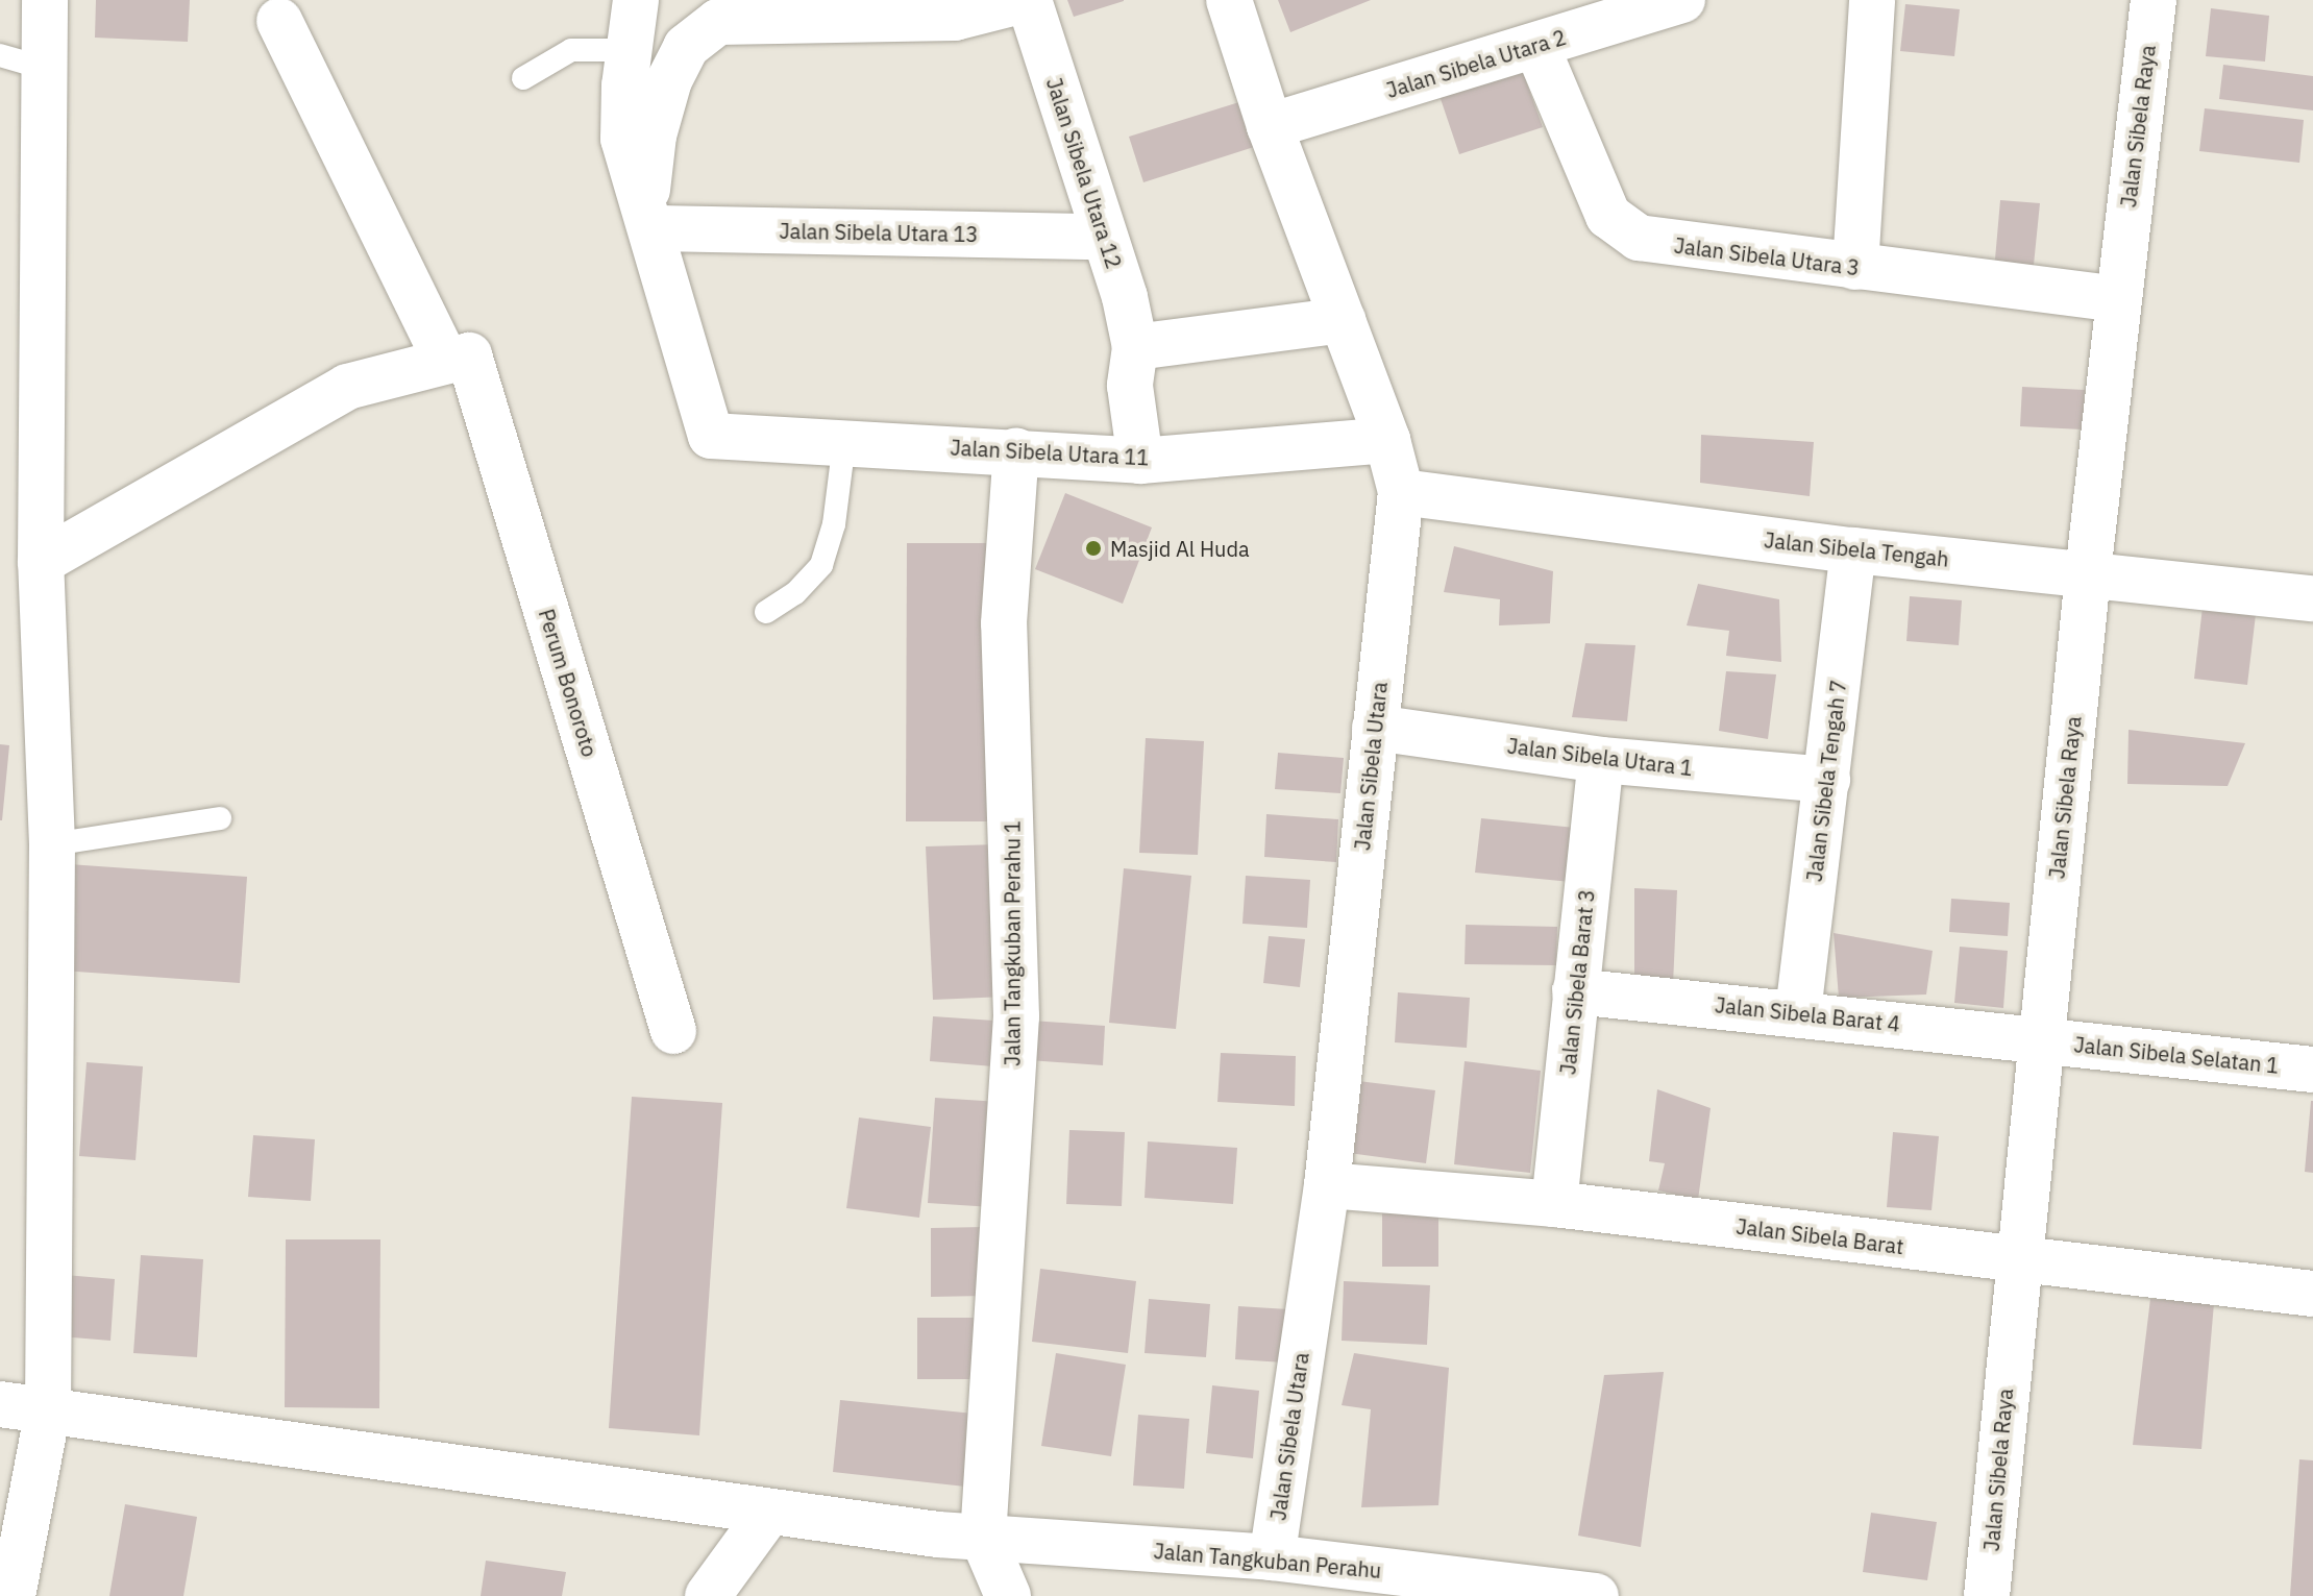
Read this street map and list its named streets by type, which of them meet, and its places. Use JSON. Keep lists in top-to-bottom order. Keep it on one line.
{"streets":{"street":["Jalan Sibela Utara 2","Jalan Sibela Raya","Jalan Sibela Utara 12","Jalan Sibela Utara 13","Jalan Sibela Utara 3","Jalan Sibela Utara 11","Jalan Sibela Tengah","Perum Bonoroto","Jalan Sibela Utara 1","Jalan Sibela Utara","Jalan Sibela Tengah 7","Jalan Tangkuban Perahu 1","Jalan Sibela Barat 3","Jalan Sibela Barat 4","Jalan Sibela Selatan 1","Jalan Sibela Barat","Jalan Tangkuban Perahu"]},"crossings":[["Jalan Sibela Utara 2","Jalan Sibela Utara 3"],["Jalan Sibela Utara 2","Jalan Sibela Utara"],["Jalan Sibela Raya","Jalan Sibela Utara 3"],["Jalan Sibela Raya","Jalan Sibela Tengah"],["Jalan Sibela Raya","Jalan Sibela Barat 4"],["Jalan Sibela Raya","Jalan Sibela Selatan 1"],["Jalan Sibela Raya","Jalan Sibela Barat"],["Jalan Sibela Utara 12","Jalan Sibela Utara 13"],["Jalan Sibela Utara 13","Jalan Sibela Utara 11"],["Jalan Sibela Utara 11","Jalan Sibela Utara"],["Jalan Sibela Utara 11","Jalan Tangkuban Perahu 1"],["Jalan Sibela Tengah","Jalan Sibela Utara"],["Jalan Sibela Tengah","Jalan Sibela Tengah 7"],["Jalan Sibela Utara 1","Jalan Sibela Utara"],["Jalan Sibela Utara 1","Jalan Sibela Tengah 7"],["Jalan Sibela Utara 1","Jalan Sibela Barat 3"],["Jalan Sibela Utara","Jalan Sibela Barat"],["Jalan Sibela Utara","Jalan Tangkuban Perahu"],["Jalan Sibela Tengah 7","Jalan Sibela Barat 4"],["Jalan Tangkuban Perahu 1","Jalan Tangkuban Perahu"],["Jalan Sibela Barat 3","Jalan Sibela Barat 4"],["Jalan Sibela Barat 3","Jalan Sibela Barat"],["Jalan Sibela Barat 4","Jalan Sibela Selatan 1"]],"places":["Masjid Al Huda"]}
